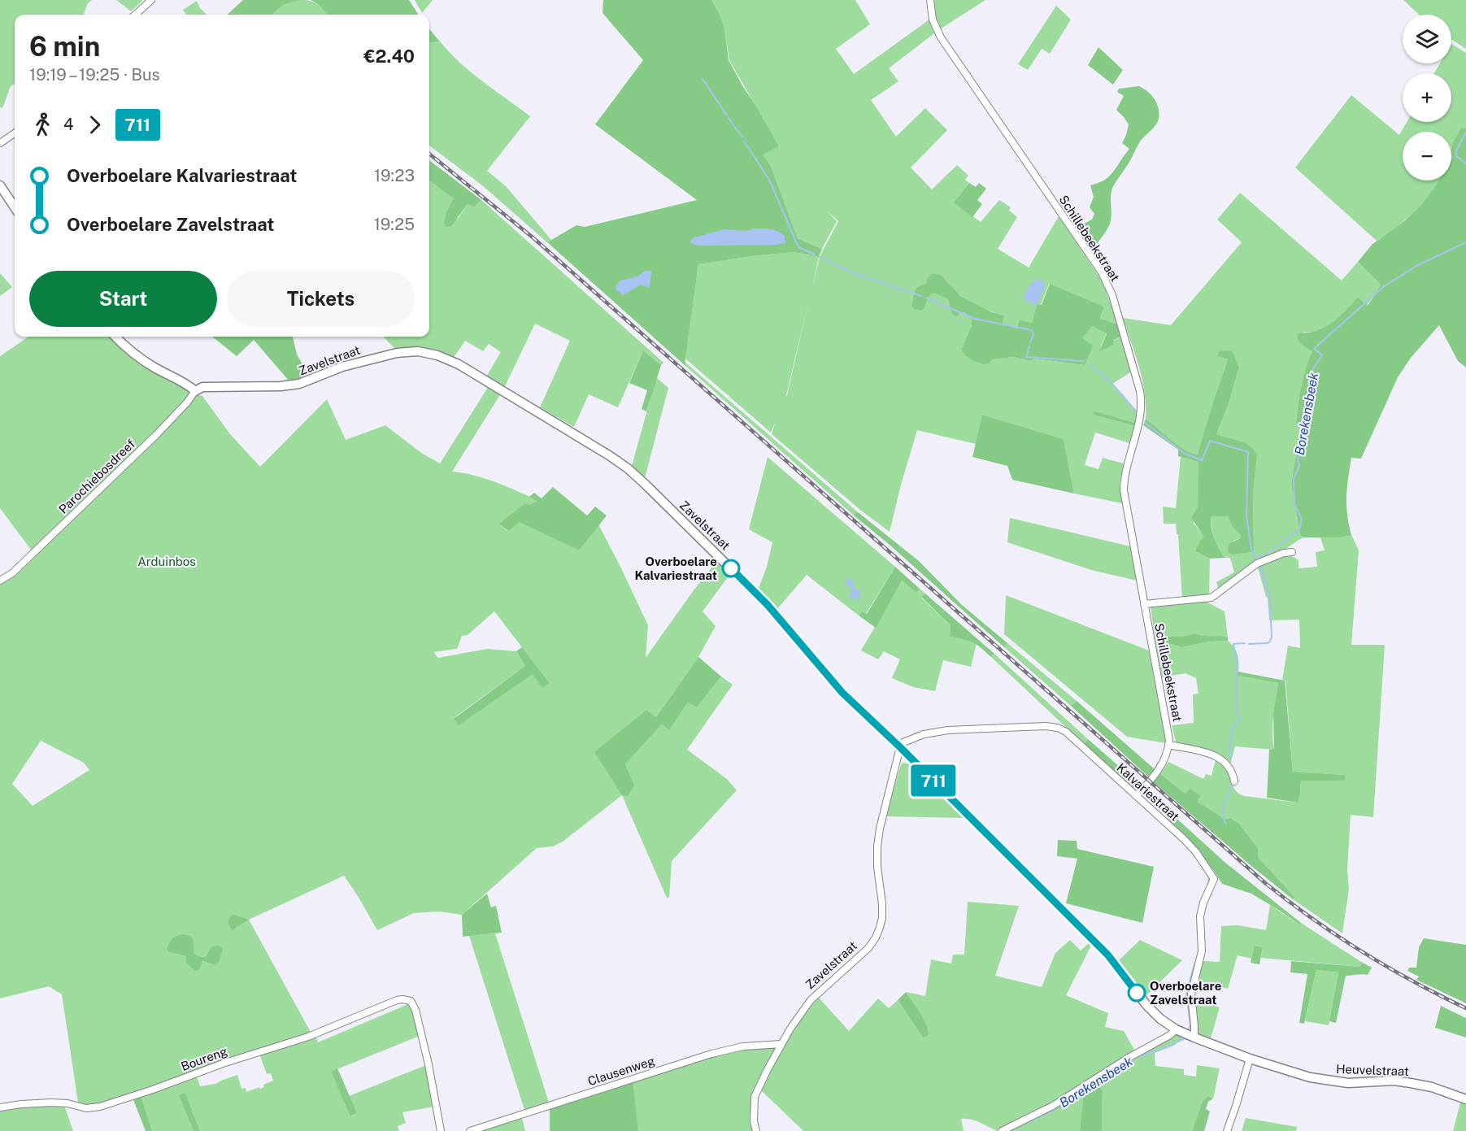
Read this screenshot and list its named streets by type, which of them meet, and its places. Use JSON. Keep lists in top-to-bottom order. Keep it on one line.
{"streets":{"street":["Schillebeekstraat","Zavelstraat","Parochiebosdreef","Kalvariestraat","Boureng","Heuvelstraat","Clausenweg"]},"crossings":[["Zavelstraat","Parochiebosdreef"],["Zavelstraat","Kalvariestraat"],["Zavelstraat","Heuvelstraat"],["Zavelstraat","Clausenweg"],["Kalvariestraat","Heuvelstraat"]],"water":["Borekensbeek"],"parks":["Arduinbos"],"places":["Overboelare Kalvariestraat","Overboelare Zavelstraat"],"lines":["bus line 711"],"page":{"on_map":"711","map_buttons":["+","−"],"heading":["6 min","19:19 – 19:25 · Bus","€2.40"],"legs":["4","711"],"list":[{"name":"Overboelare Kalvariestraat","value":"19:23"},{"name":"Overboelare Zavelstraat","value":"19:25"}],"buttons":["Start","Tickets"]}}
